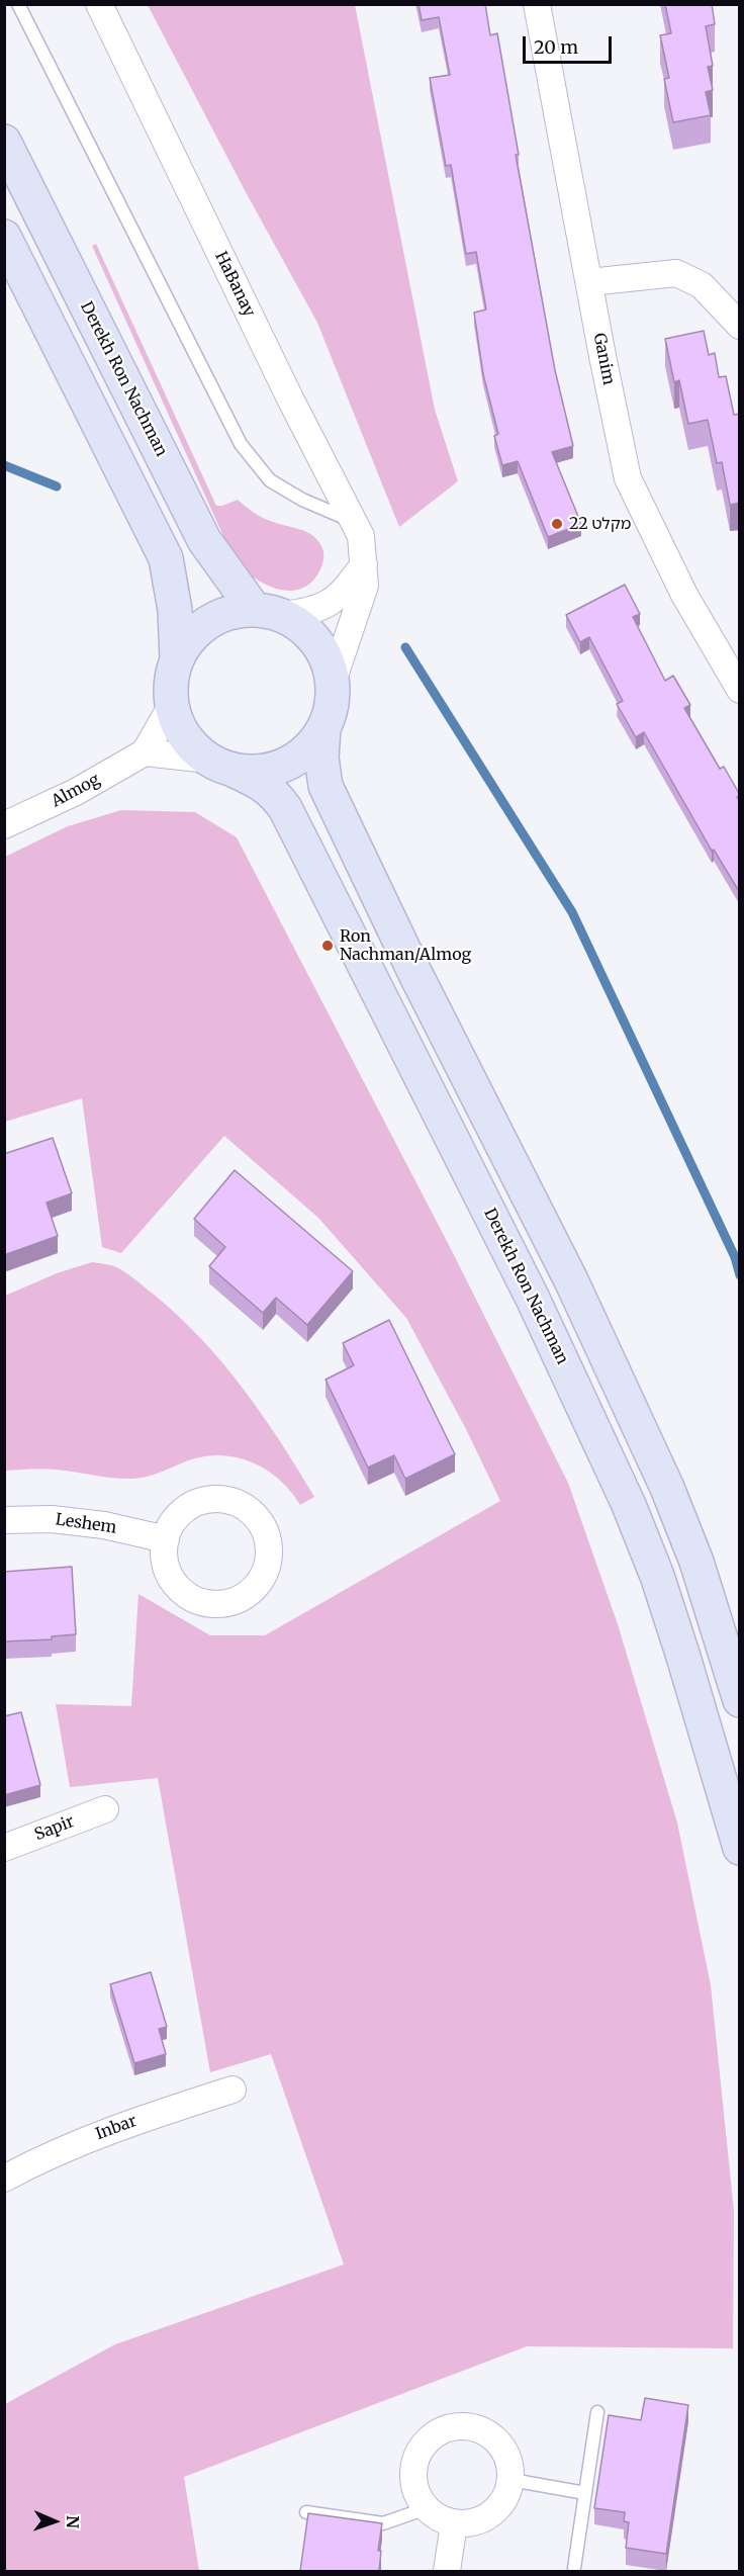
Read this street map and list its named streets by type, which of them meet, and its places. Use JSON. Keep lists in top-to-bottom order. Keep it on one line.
{"streets":{"main road":["Derekh Ron Nachman"],"street":["HaBanay","Ganim","Almog","Leshem","Sapir","Inbar"]},"crossings":[["HaBanay","Derekh Ron Nachman"]],"places":["מקלט 22","Ron Nachman/Almog"],"scale_bar":"20 m","north":"right"}
